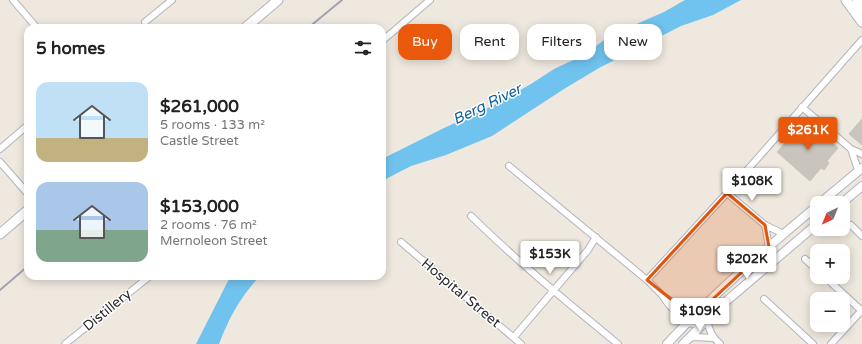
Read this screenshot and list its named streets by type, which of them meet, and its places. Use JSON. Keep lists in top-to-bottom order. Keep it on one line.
{"streets":{"street":["Hospital Street","Distillery"]},"water":["Berg River"],"north":"bottom left","page":{"chip":["Buy","Rent","Filters","New"],"heading":"5 homes","list":[{"name":"$261,000","note":"5 rooms · 133 m² · Castle Street"},{"name":"$153,000","note":"2 rooms · 76 m² · Mernoleon Street"}],"price":["$261K","$108K","$153K","$202K","$109K"],"map_buttons":["+","−"]}}
